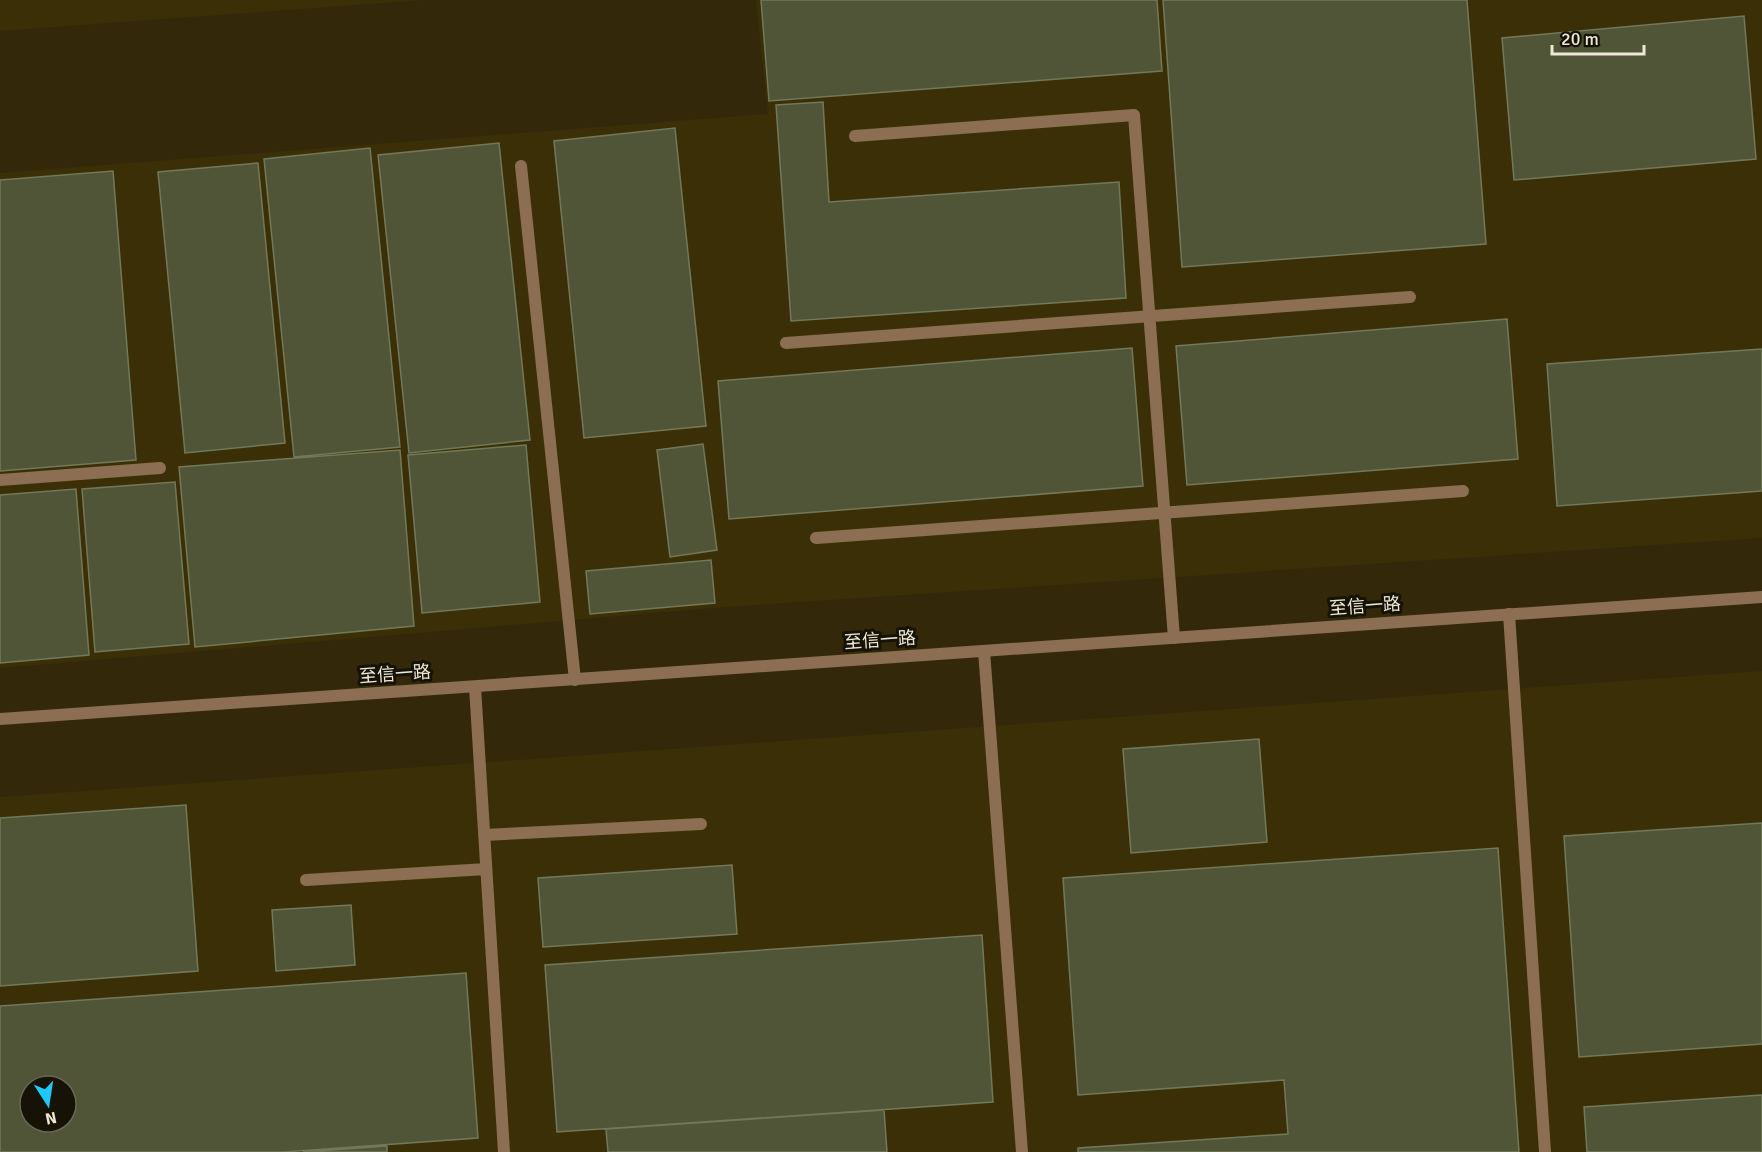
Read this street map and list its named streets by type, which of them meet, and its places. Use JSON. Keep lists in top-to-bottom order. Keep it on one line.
{"streets":{"street":["至信一路"]},"scale_bar":"20 m","north":"bottom"}
